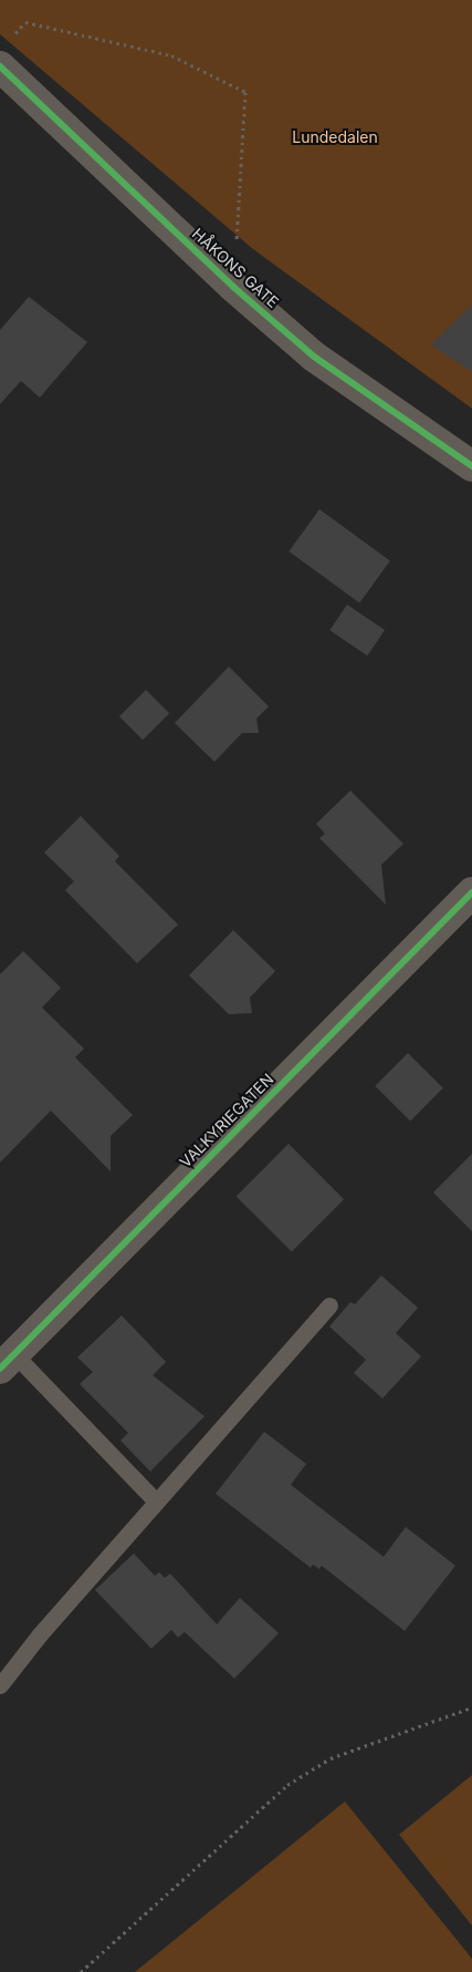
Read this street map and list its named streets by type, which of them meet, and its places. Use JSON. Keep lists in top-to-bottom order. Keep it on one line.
{"streets":{"street":["HÅKONS GATE","VALKYRIEGATEN"]},"parks":["Lundedalen"]}
